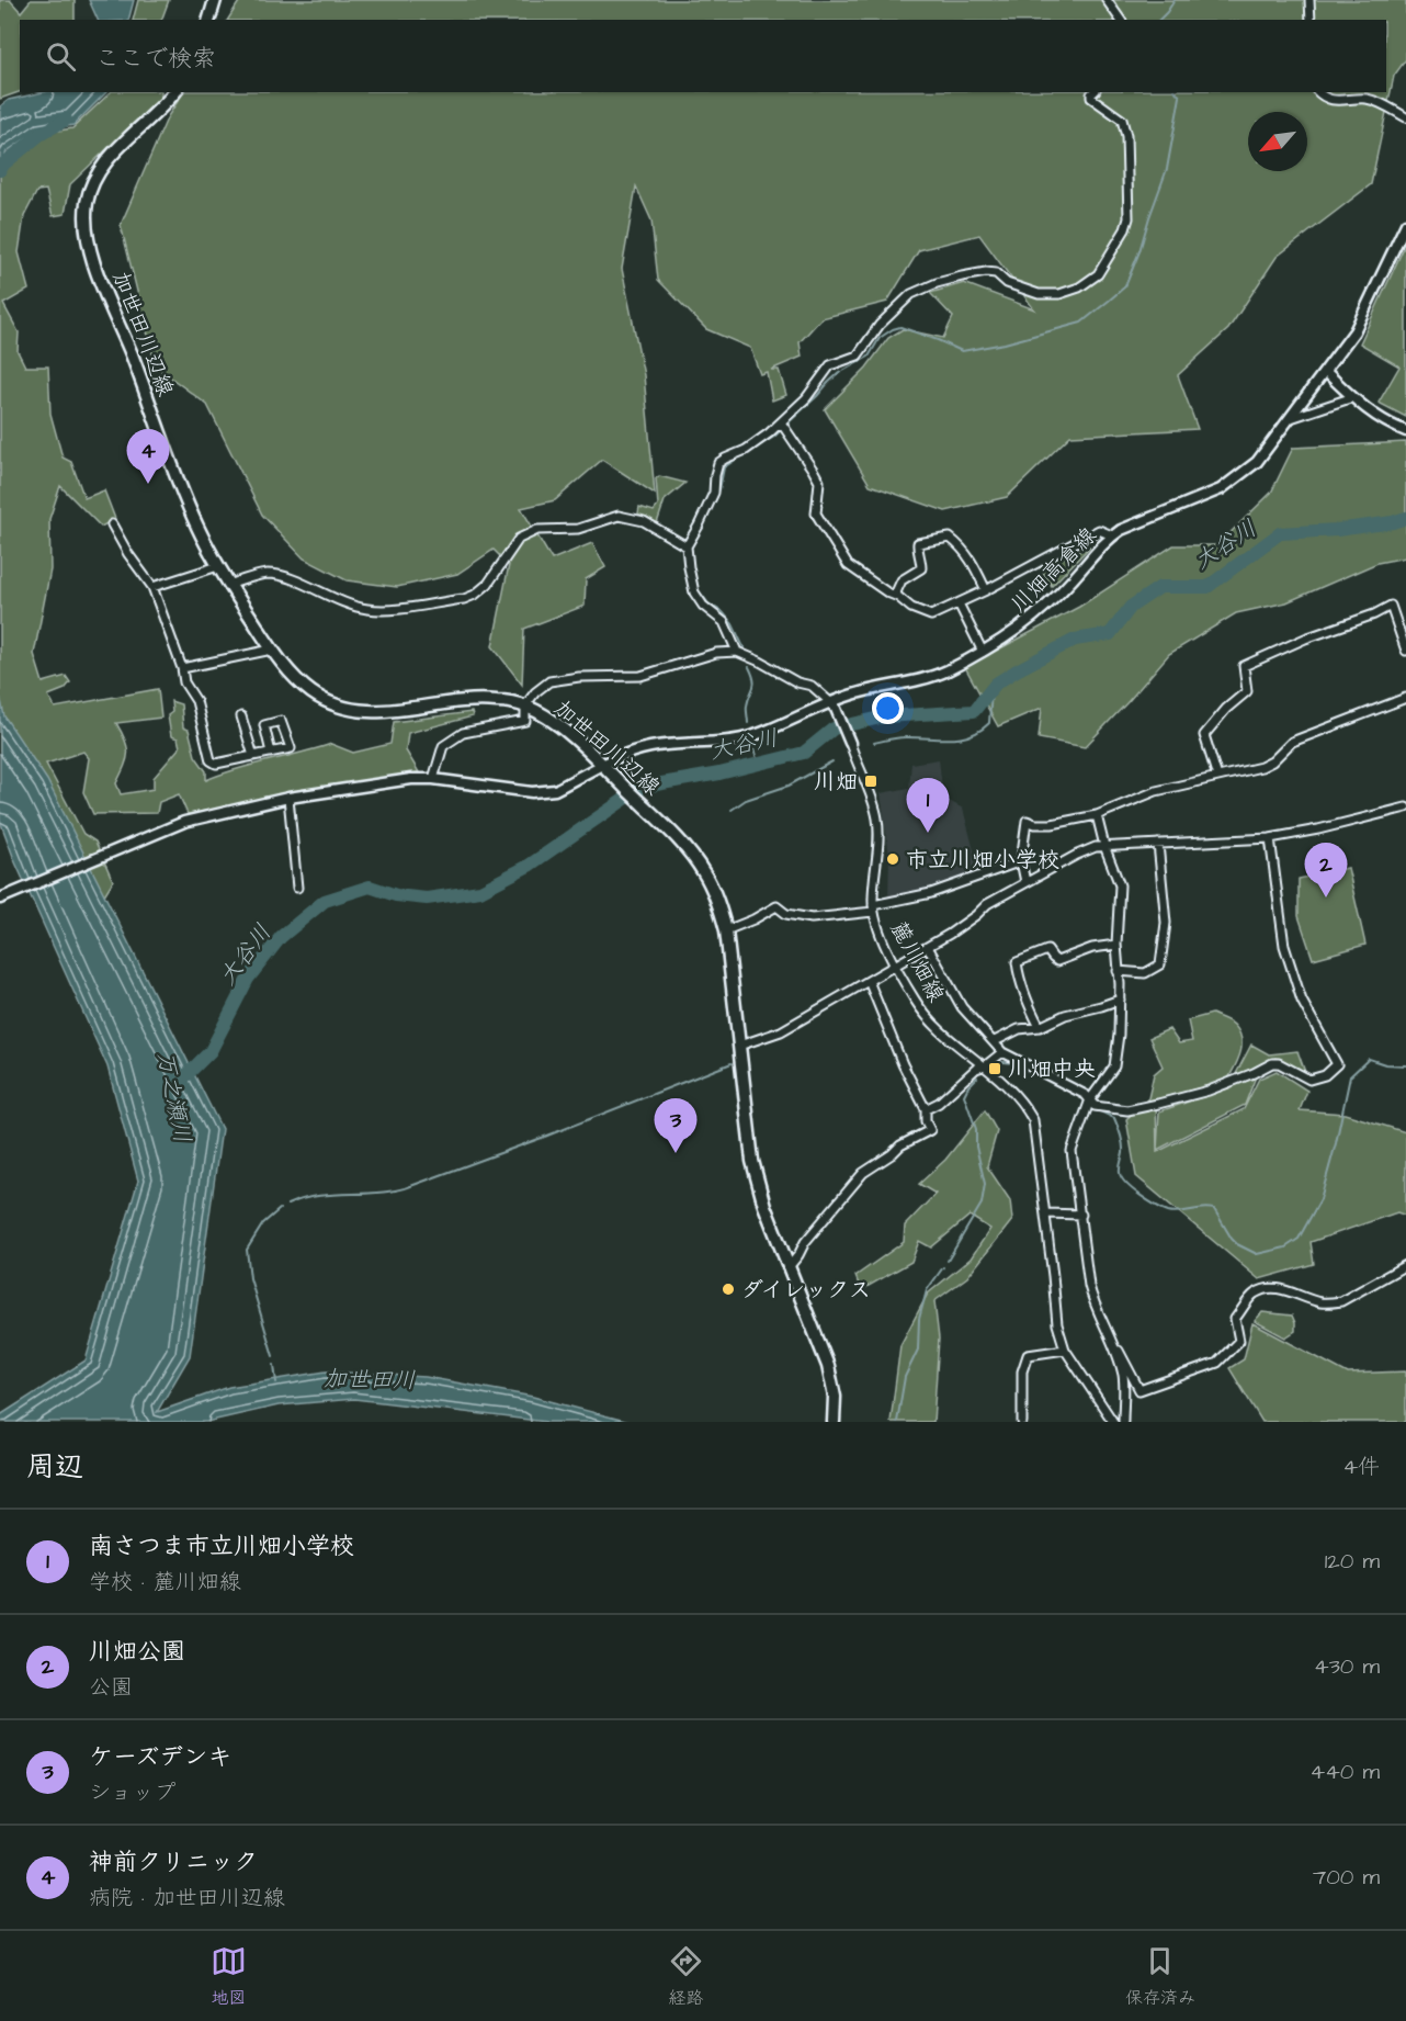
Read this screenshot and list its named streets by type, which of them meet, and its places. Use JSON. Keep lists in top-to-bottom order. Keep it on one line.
{"streets":{"main road":["加世田川辺線"],"street":["川畑高倉線","麓川畑線"]},"crossings":[["加世田川辺線","川畑高倉線"],["川畑高倉線","麓川畑線"]],"water":["大谷川","万之瀬川","加世田川"],"places":{"transit":["川畑","川畑中央"],"other":["市立川畑小学校","ダイレックス"]},"north":"bottom left","page":{"search":"ここで検索","pins":["4","1","2","3"],"heading":["周辺","4件"],"list":[{"mark":"1","name":"南さつま市立川畑小学校","note":"学校 · 麓川畑線","value":"120 m"},{"mark":"2","name":"川畑公園","note":"公園","value":"430 m"},{"mark":"3","name":"ケーズデンキ","note":"ショップ","value":"440 m"},{"mark":"4","name":"神前クリニック","note":"病院 · 加世田川辺線","value":"700 m"}],"nav":["地図","経路","保存済み"]}}
